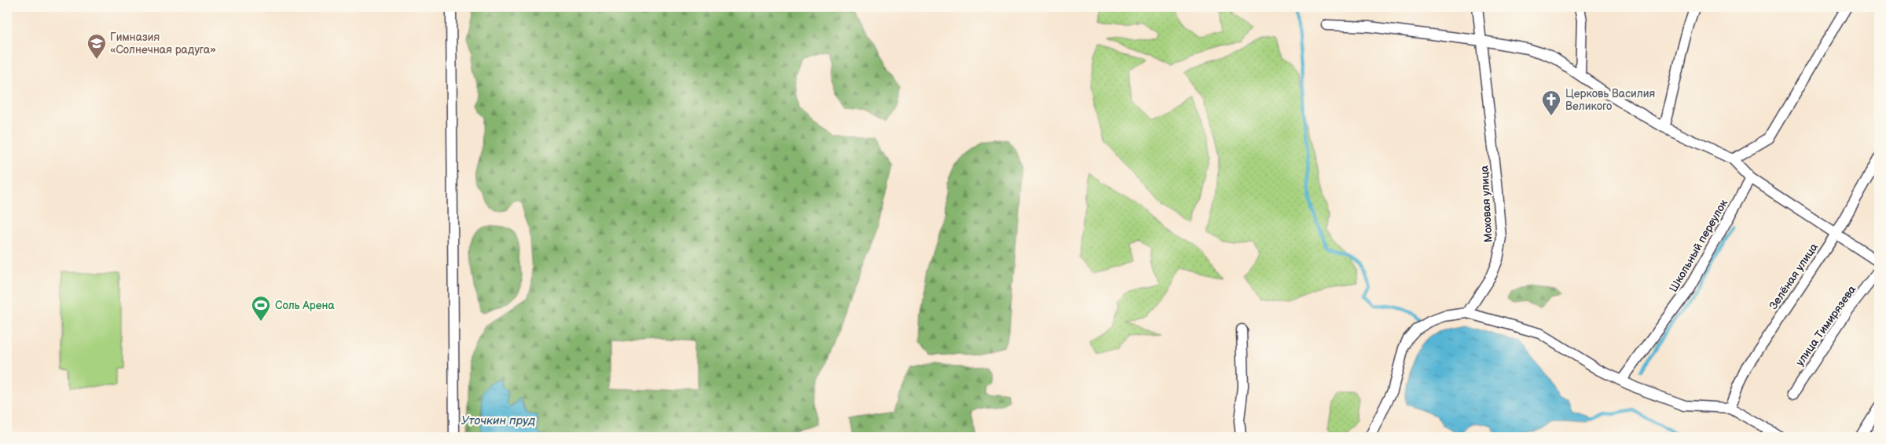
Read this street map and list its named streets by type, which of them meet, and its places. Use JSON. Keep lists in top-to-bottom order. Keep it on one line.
{"streets":{"street":["Моховая улица","Школьный переулок","Зелёная улица","улица Тимирязева"]},"water":["Уточкин пруд"],"places":{"school or university":["Гимназия «Солнечная радуга»"],"church":["Церковь Василия Великого"],"sports":["Соль Арена"]}}
